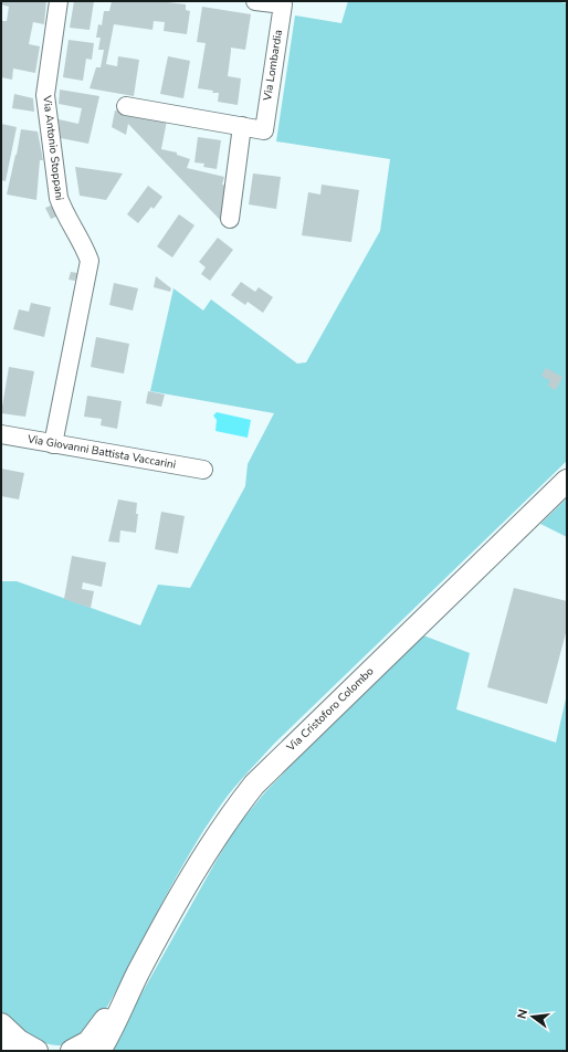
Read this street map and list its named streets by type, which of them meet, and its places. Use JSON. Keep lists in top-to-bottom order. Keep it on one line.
{"streets":{"main road":["Via Cristoforo Colombo"],"street":["Via Lombardia","Via Antonio Stoppani","Via Giovanni Battista Vaccarini"]},"crossings":[["Via Antonio Stoppani","Via Giovanni Battista Vaccarini"]],"north":"left"}
